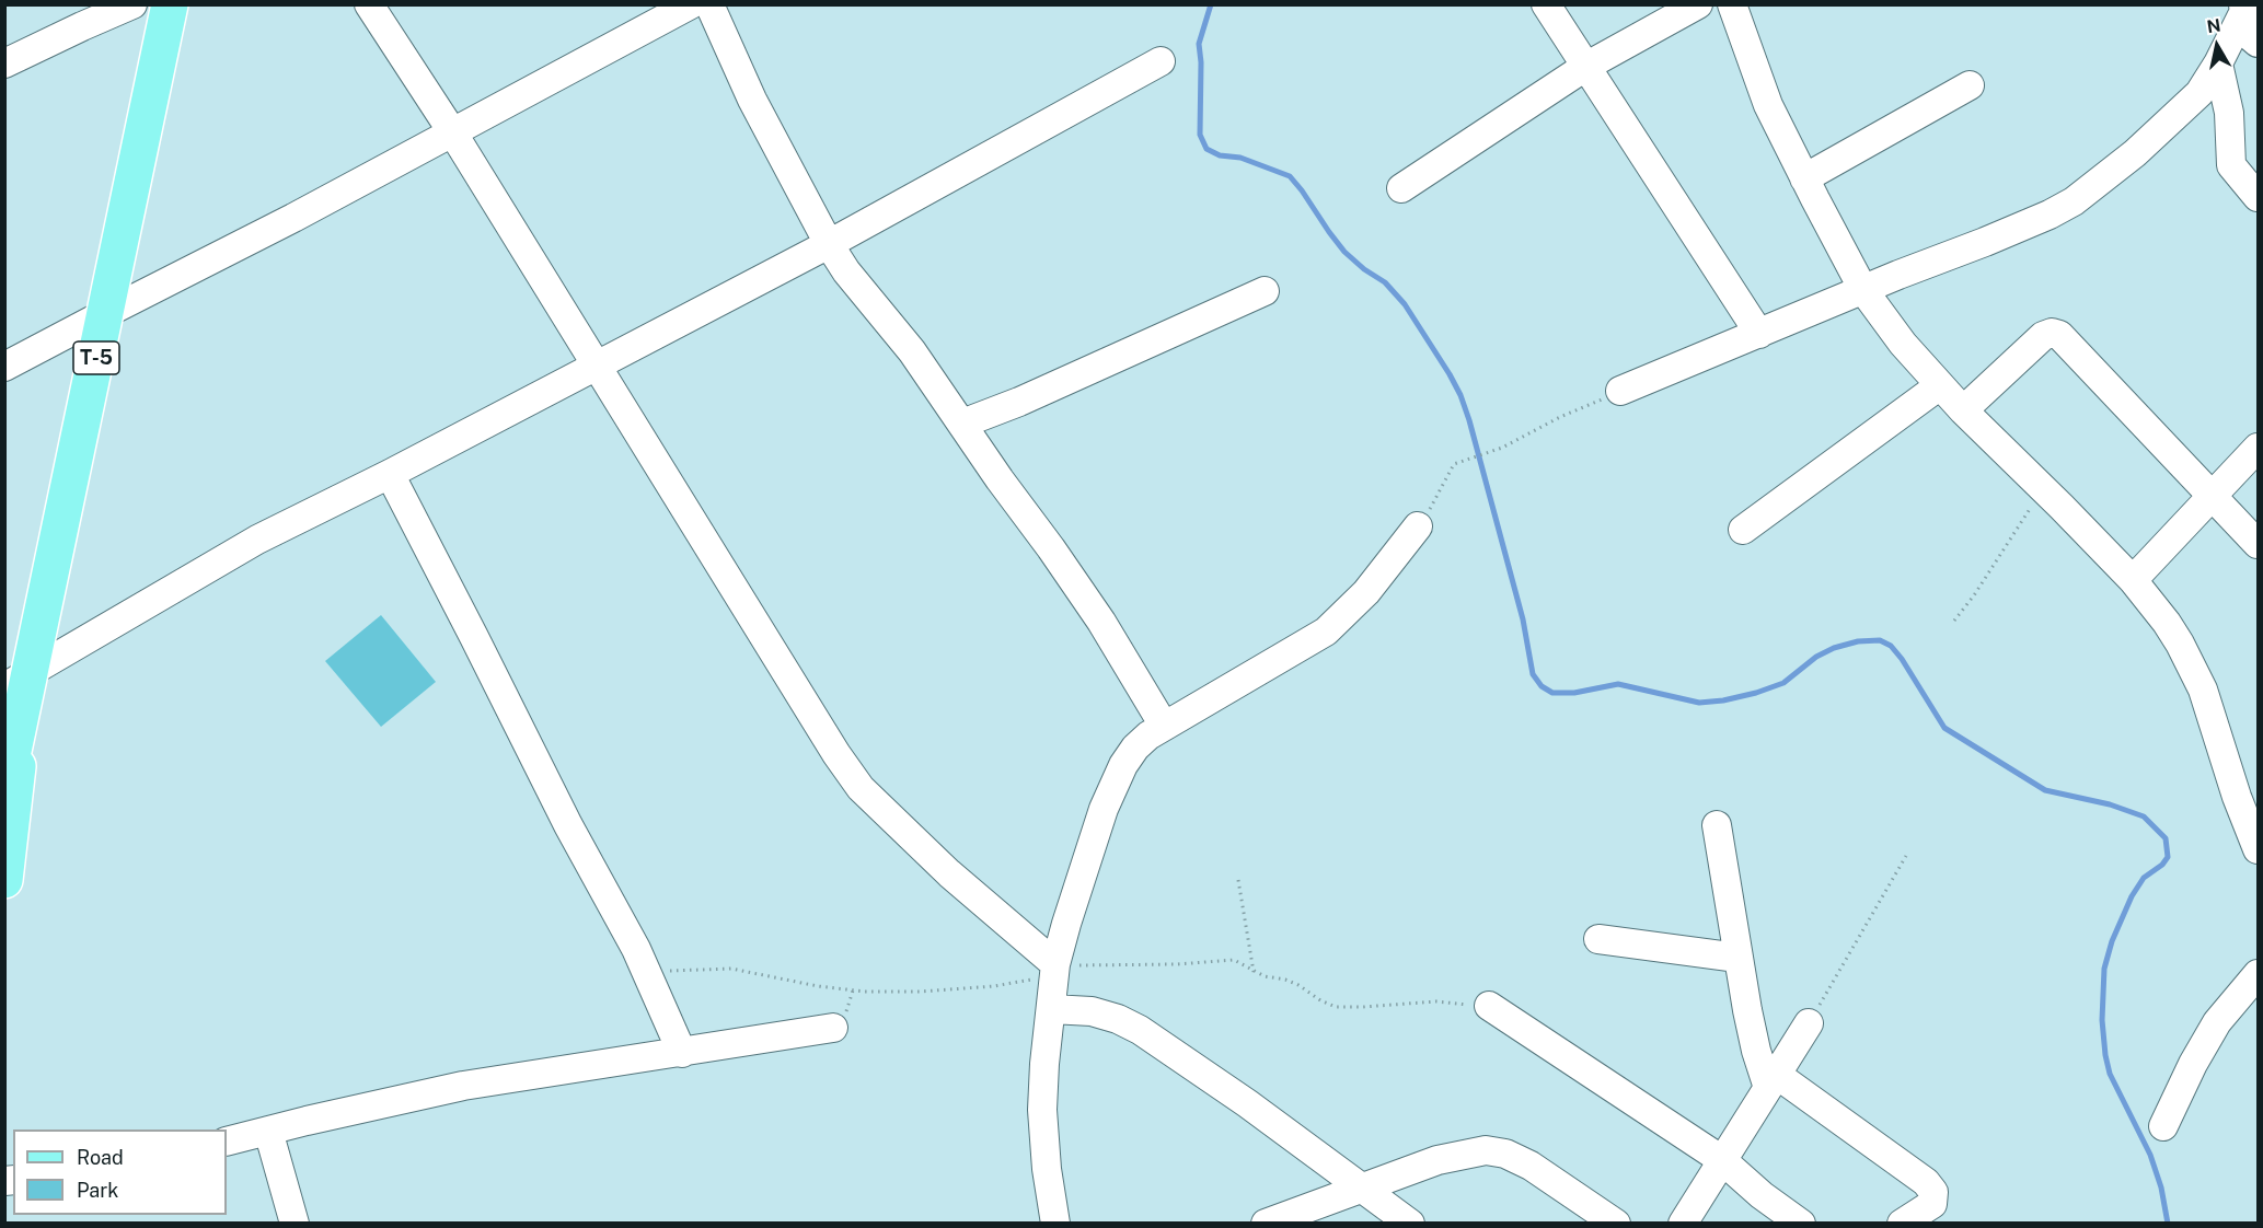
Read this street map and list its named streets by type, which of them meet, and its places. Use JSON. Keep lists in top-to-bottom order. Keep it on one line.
{"streets":{"main road":["T-5"]},"legend":["Road","Park"],"north":"top"}
